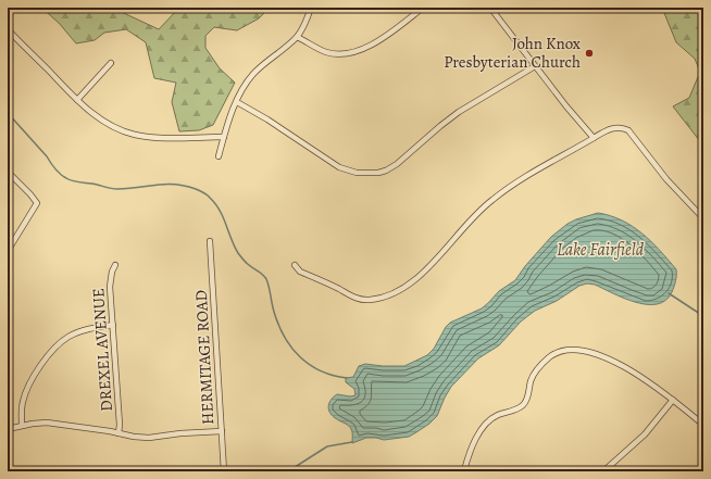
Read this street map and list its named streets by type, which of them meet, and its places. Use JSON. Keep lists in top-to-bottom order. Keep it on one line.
{"streets":{"street":["DREXEL AVENUE","HERMITAGE ROAD"]},"water":["Lake Fairfield"],"places":["John Knox Presbyterian Church"]}
